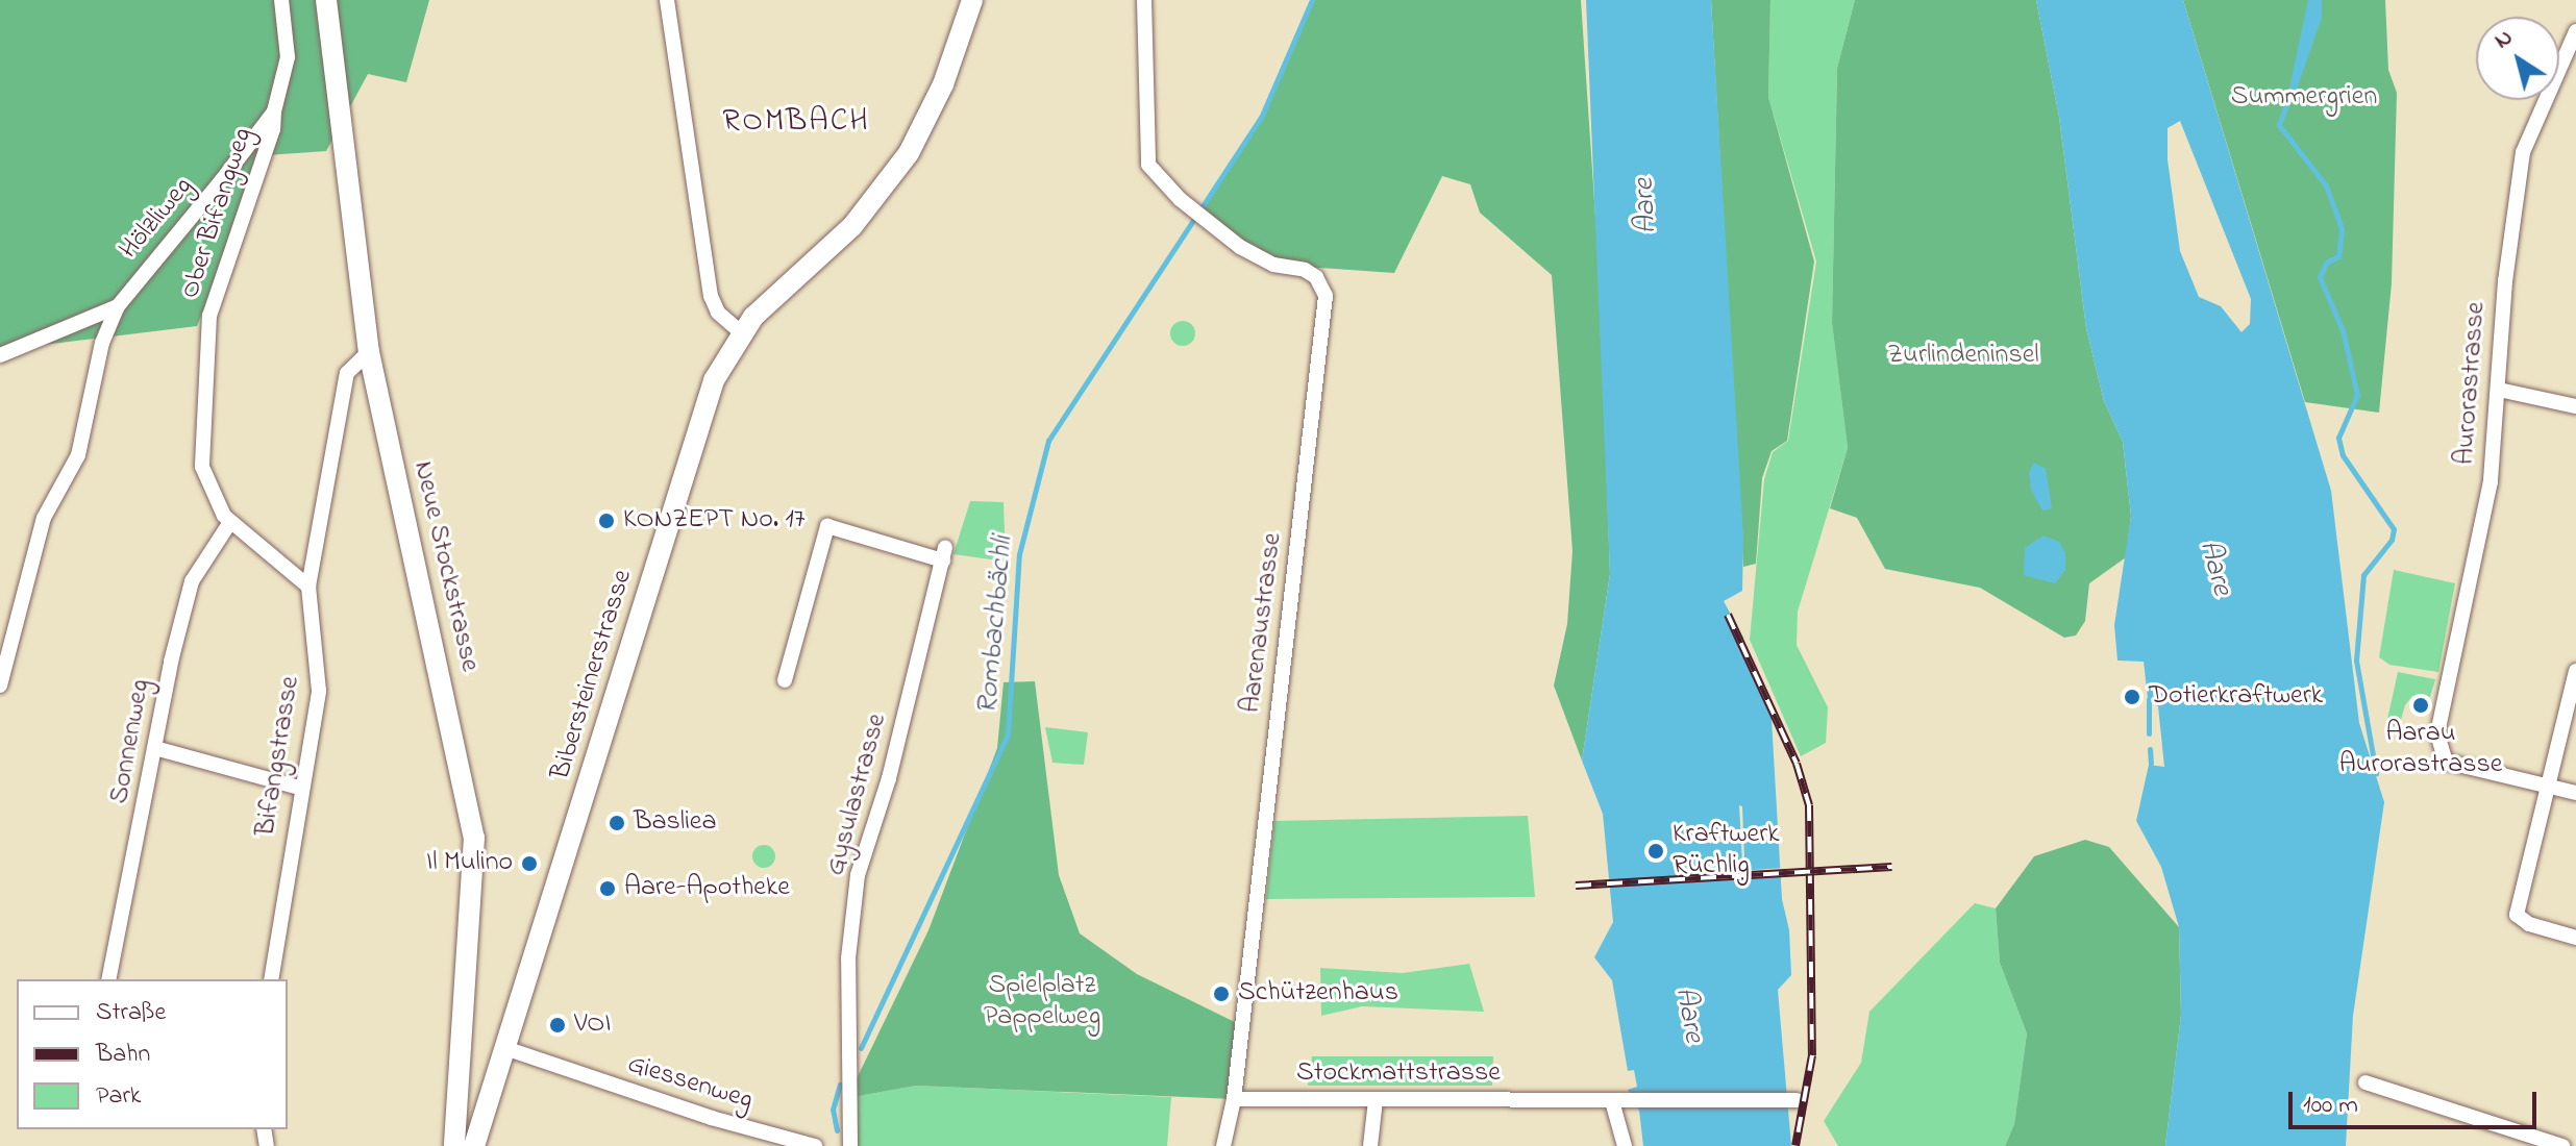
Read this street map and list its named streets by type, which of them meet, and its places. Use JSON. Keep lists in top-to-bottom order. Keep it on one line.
{"streets":{"main road":["Neue Stockstrasse","Bibersteinerstrasse"],"street":["Ober Bifangweg","Hölzliweg","Aurorastrasse","Aarenaustrasse","Sonnenweg","Bifangstrasse","Gysulastrasse","Stockmattstrasse","Giessenweg"]},"crossings":[["Ober Bifangweg","Hölzliweg"],["Ober Bifangweg","Sonnenweg"],["Ober Bifangweg","Bifangstrasse"],["Neue Stockstrasse","Bifangstrasse"],["Aarenaustrasse","Stockmattstrasse"],["Bibersteinerstrasse","Giessenweg"]],"districts":["ROMBACH"],"water":["Aare","Rombachbächli"],"parks":["Summergrien","Zurlindeninsel","Spielplatz Pappelweg"],"places":["KONZEPT No. 17","Dotierkraftwerk","Aarau Aurorastrasse","Basliea","Kraftwerk Rüchlig","Il Mulino","Aare-Apotheke","Schützenhaus","VOI"],"legend":["Straße","Bahn","Park"],"scale_bar":"100 m","north":"top left"}
